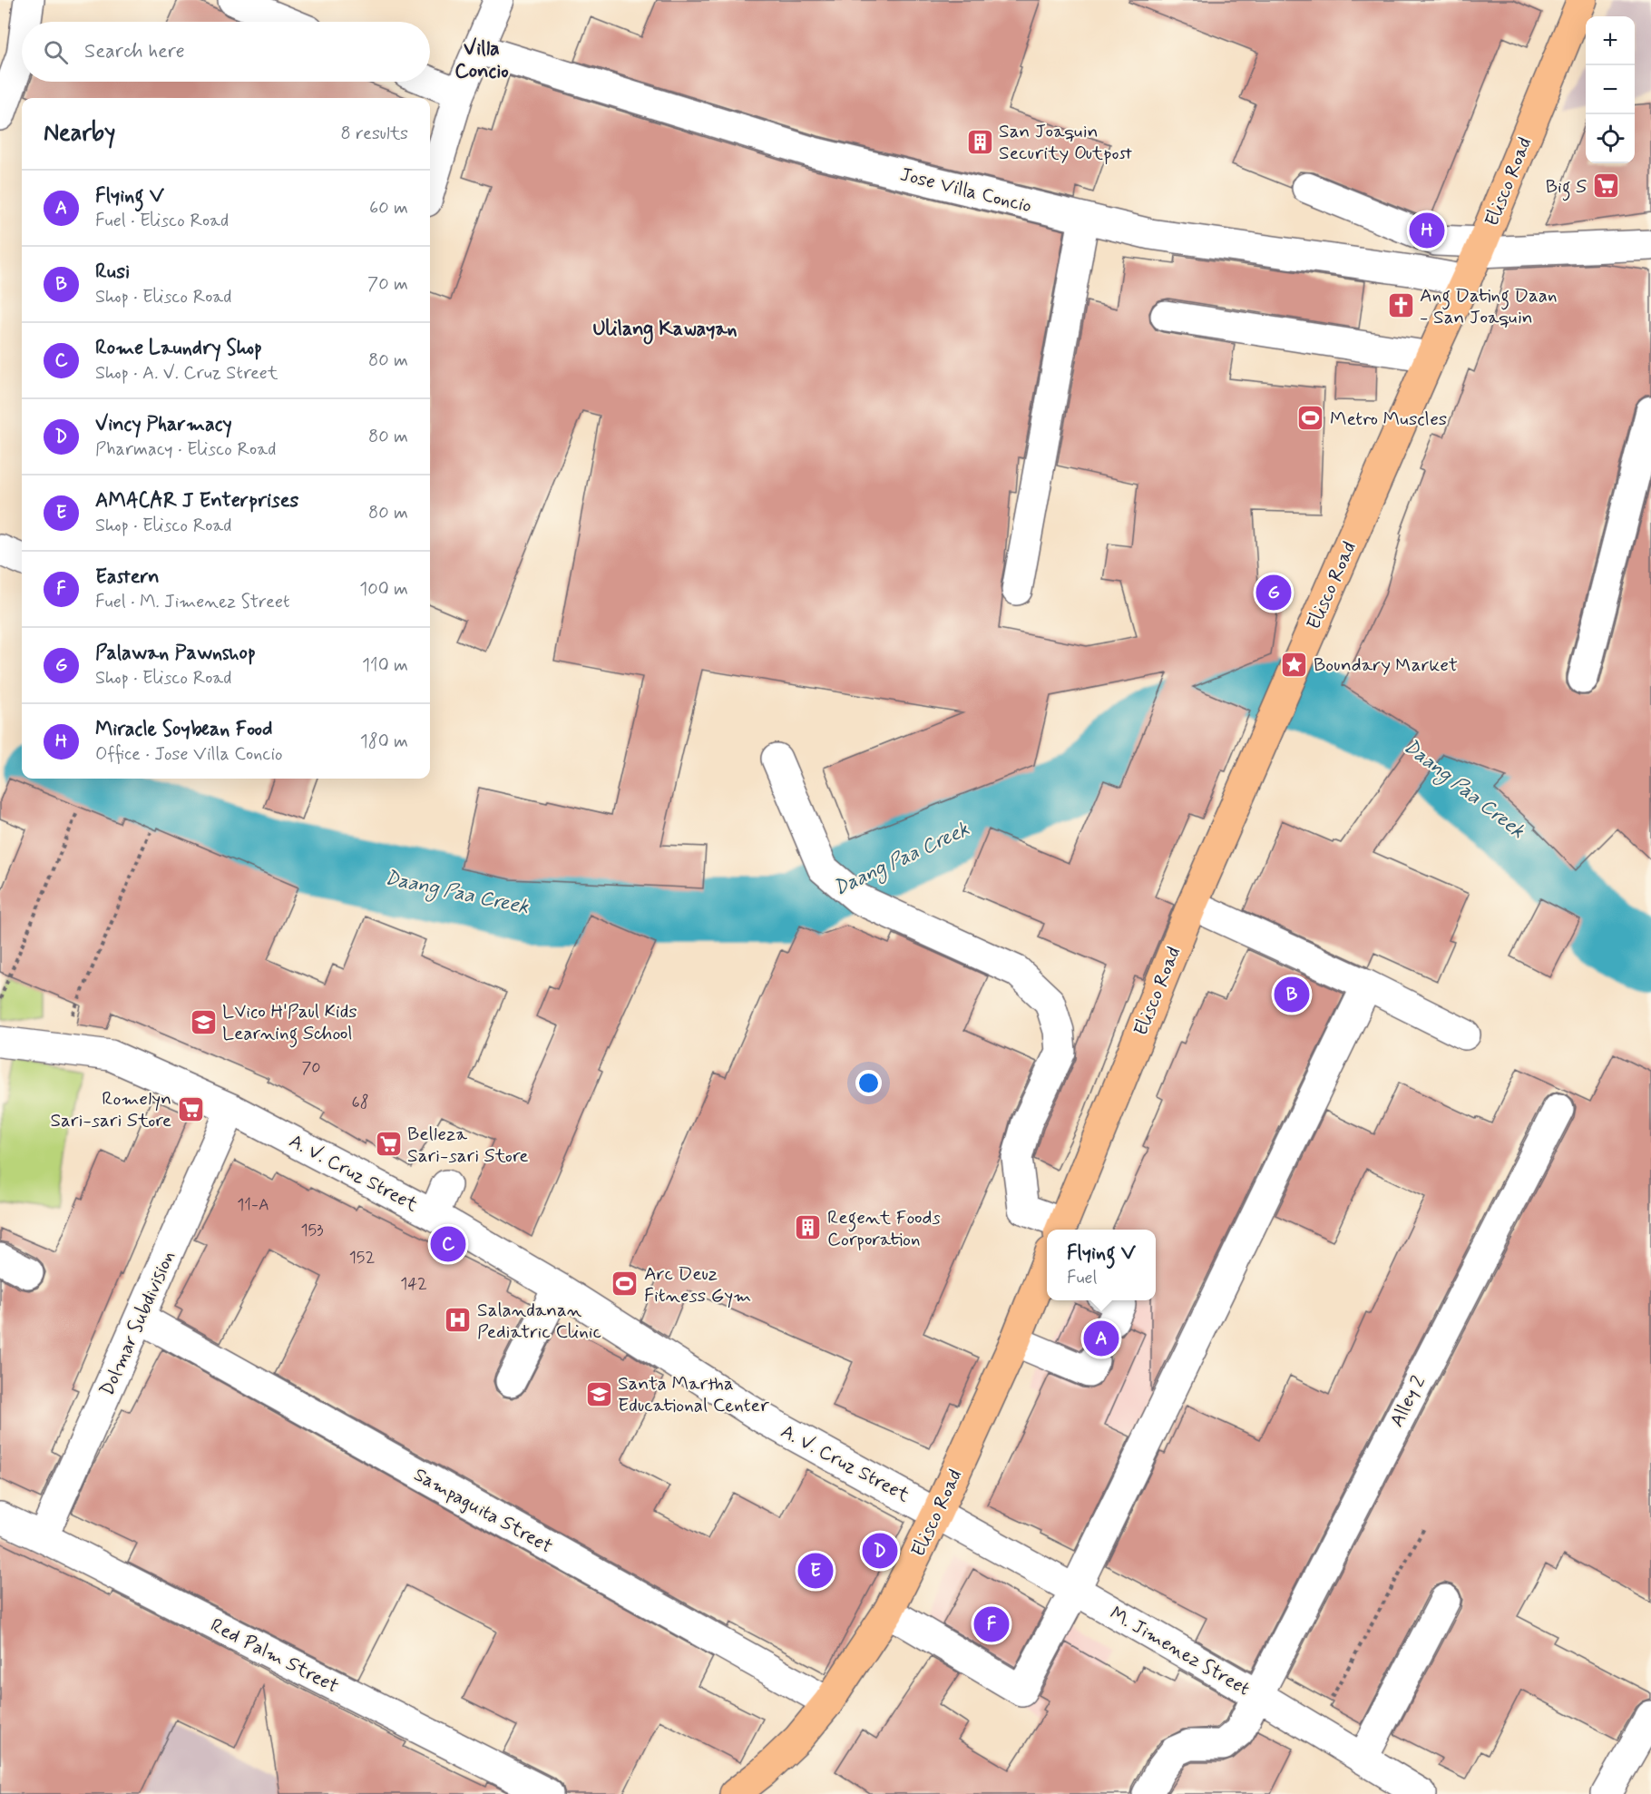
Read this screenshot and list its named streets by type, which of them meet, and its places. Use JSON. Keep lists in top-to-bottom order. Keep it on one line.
{"streets":{"main road":["Elisco Road"],"street":["Jose Villa Concio","A. V. Cruz Street","Dolmar Subdivision","Alley 2","Sampaguita Street","M. Jimenez Street","Red Palm Street"]},"crossings":[["Elisco Road","Jose Villa Concio"],["Elisco Road","A. V. Cruz Street"],["Elisco Road","Sampaguita Street"],["Elisco Road","M. Jimenez Street"],["A. V. Cruz Street","Dolmar Subdivision"],["A. V. Cruz Street","M. Jimenez Street"],["Dolmar Subdivision","Sampaguita Street"],["Dolmar Subdivision","Red Palm Street"],["Alley 2","M. Jimenez Street"]],"districts":["Villa Concio","Ulilang Kawayan"],"water":["Daang Paa Creek"],"places":{"building":["San Joaquin Security Outpost","Regent Foods Corporation"],"supermarket":["Big S","Romelyn Sari-sari Store","Belleza Sari-sari Store"],"church":["Ang Dating Daan - San Joaquin"],"sports":["Metro Muscles","Arc Deuz Fitness Gym"],"place":["Boundary Market"],"school or university":["LVico H'Paul Kids Learning School","Santa Martha Educational Center"],"hospital":["Salandanan Pediatric Clinic"]},"house_numbers":["70","68","11-A","153","152","142"],"page":{"map_buttons":["+","−"],"search":"Search here","heading":["Nearby","8 results"],"list":[{"mark":"A","name":"Flying V","note":"Fuel · Elisco Road","value":"60 m"},{"mark":"B","name":"Rusi","note":"Shop · Elisco Road","value":"70 m"},{"mark":"C","name":"Rome Laundry Shop","note":"Shop · A. V. Cruz Street","value":"80 m"},{"mark":"D","name":"Vincy Pharmacy","note":"Pharmacy · Elisco Road","value":"80 m"},{"mark":"E","name":"AMACAR J Enterprises","note":"Shop · Elisco Road","value":"80 m"},{"mark":"F","name":"Eastern","note":"Fuel · M. Jimenez Street","value":"100 m"},{"mark":"G","name":"Palawan Pawnshop","note":"Shop · Elisco Road","value":"110 m"},{"mark":"H","name":"Miracle Soybean Food","note":"Office · Jose Villa Concio","value":"180 m"}],"pins":["H","G","B","C","A","D","E","F"],"popup":["Flying V","Fuel"]}}
